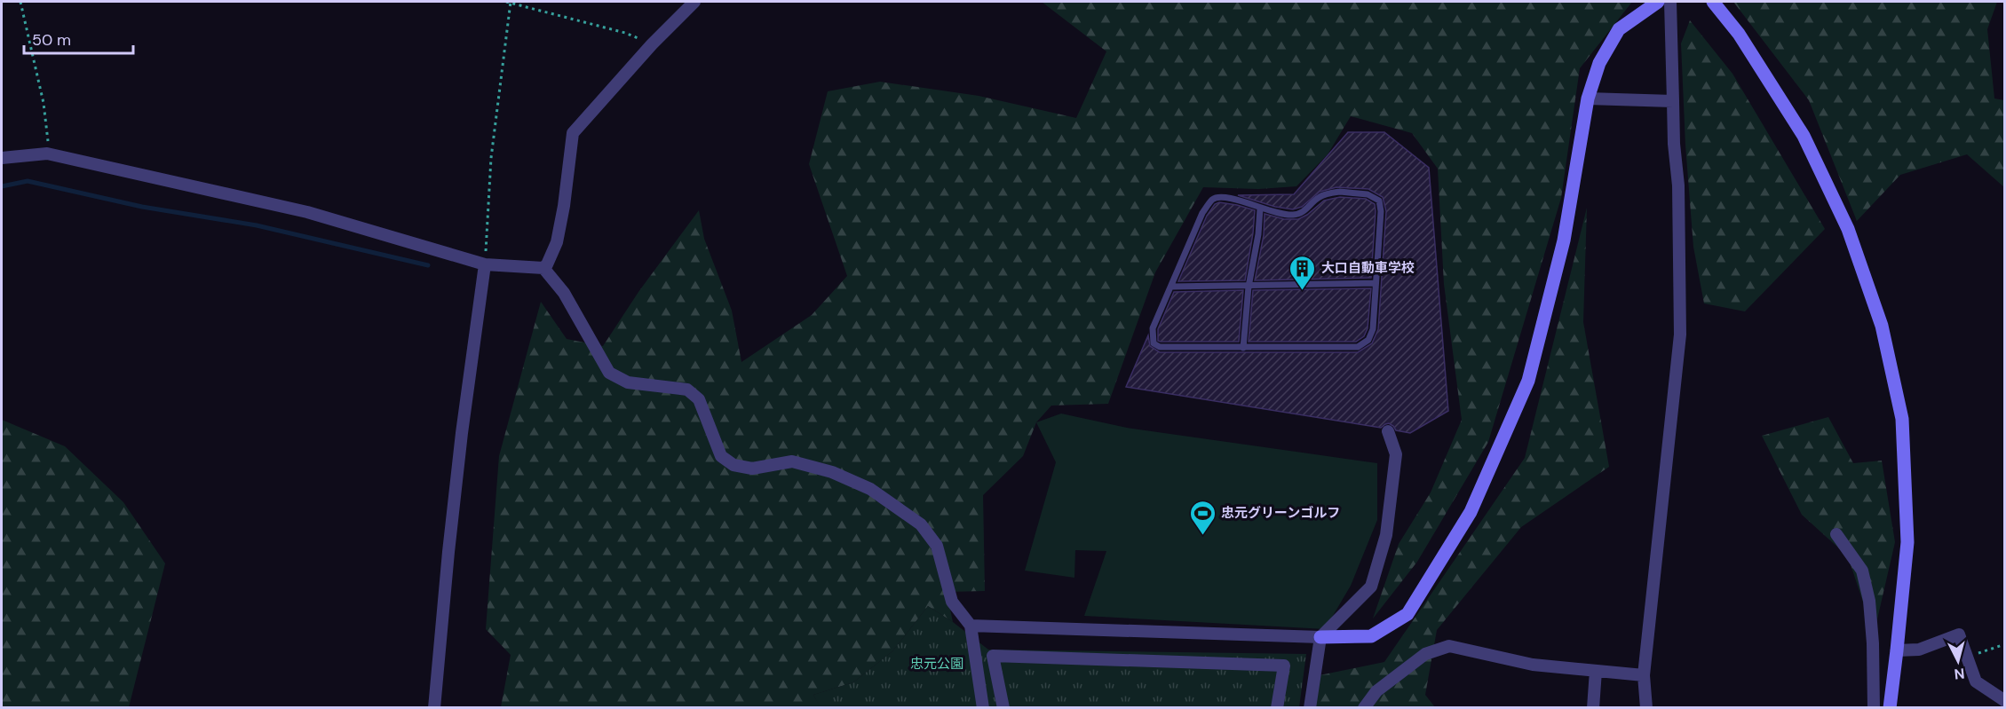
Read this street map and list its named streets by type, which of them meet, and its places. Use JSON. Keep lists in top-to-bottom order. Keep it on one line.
{"parks":["忠元公園"],"places":{"building":["大口自動車学校"],"sports":["忠元グリーンゴルフ"]},"scale_bar":"50 m","north":"bottom"}
